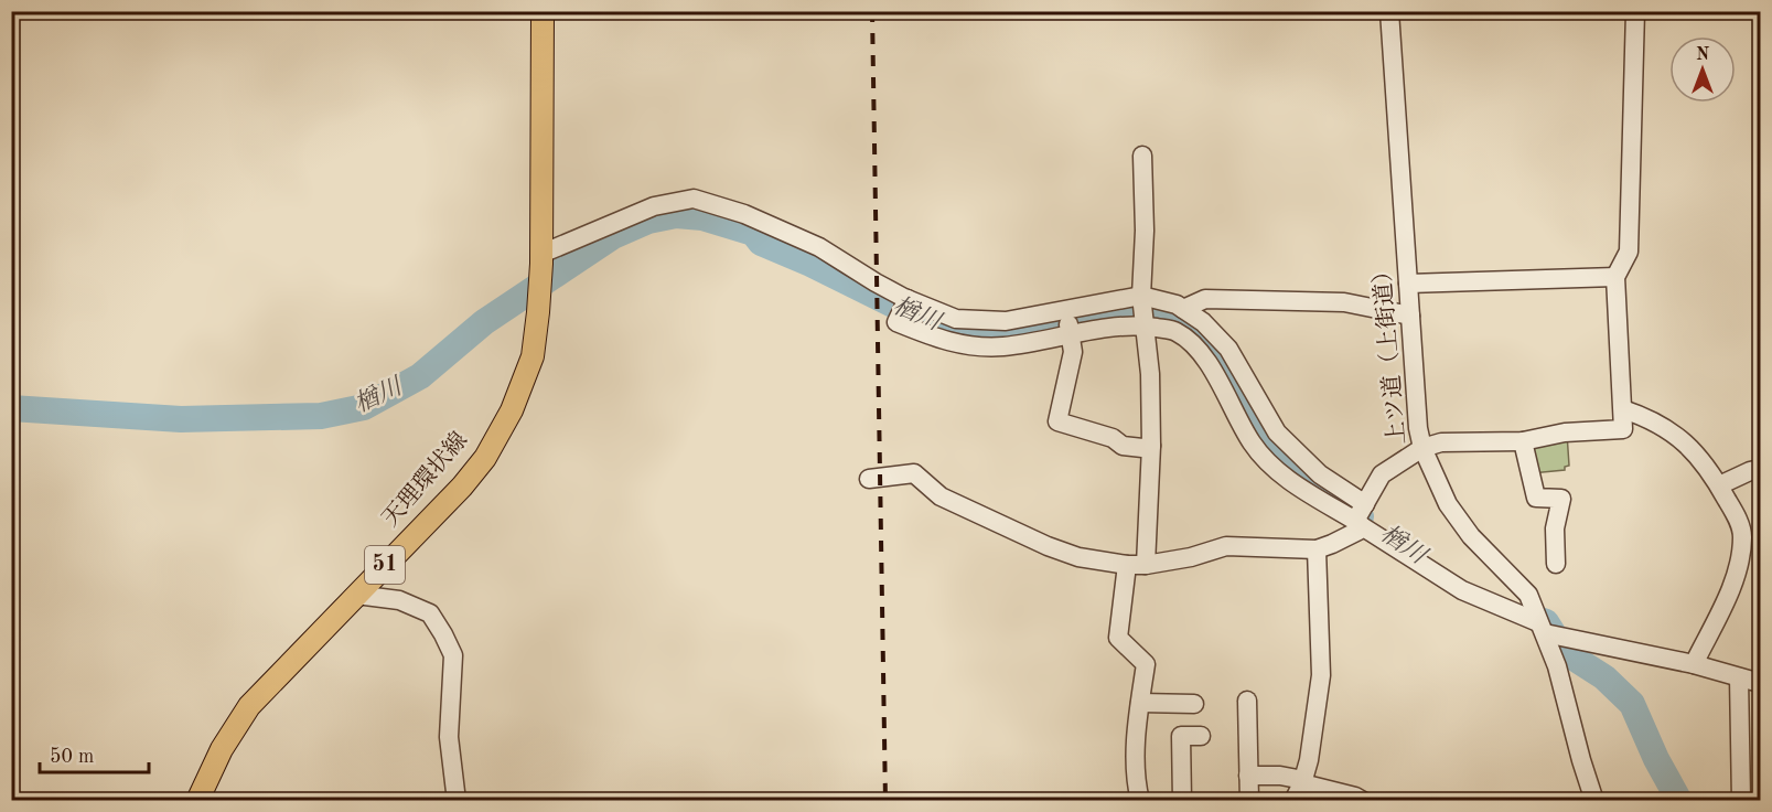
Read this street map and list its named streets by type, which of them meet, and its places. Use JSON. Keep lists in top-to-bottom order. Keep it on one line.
{"streets":{"main road":["天理環状線","51"],"street":["上ツ道（上街道）"]},"water":["楢川"],"scale_bar":"50 m","north":"top"}
